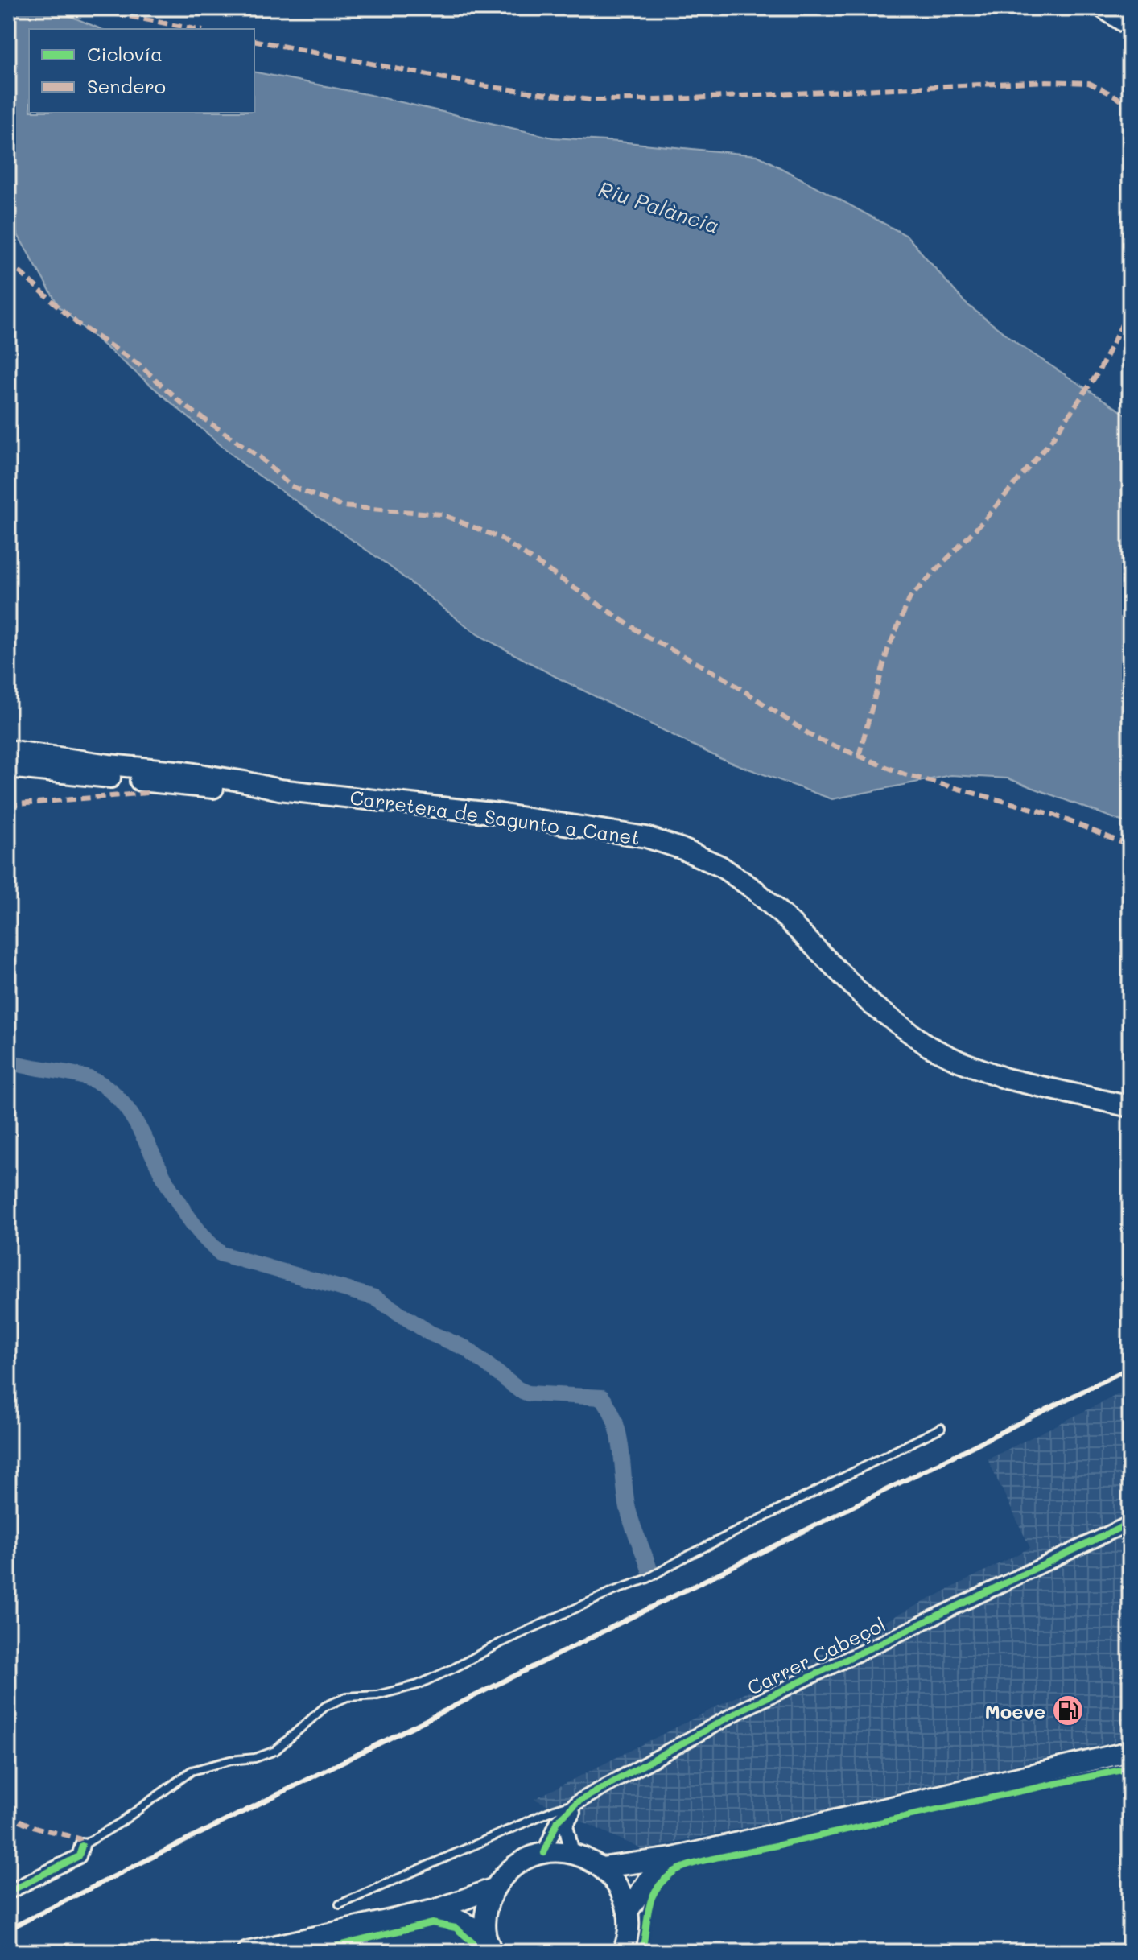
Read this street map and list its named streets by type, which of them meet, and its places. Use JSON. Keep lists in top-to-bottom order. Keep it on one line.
{"streets":{"main road":["Carretera de Sagunto a Canet"],"street":["Carrer Cabeçol"]},"water":["Riu Palància"],"places":{"fuel station":["Moeve"]},"legend":["Ciclovía","Sendero"]}
